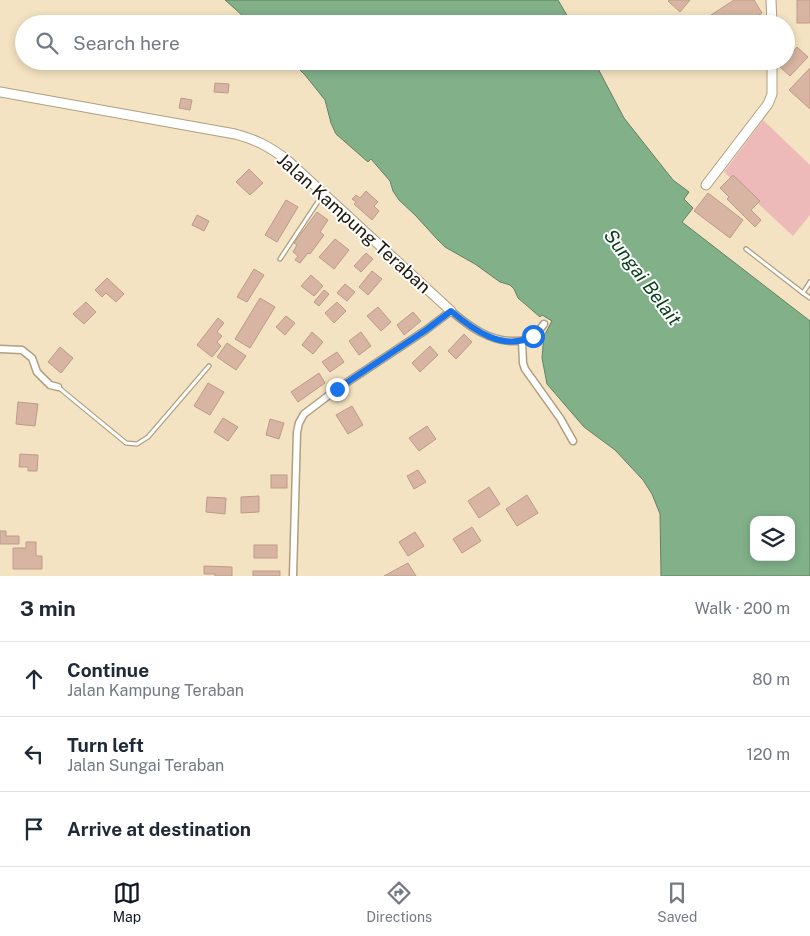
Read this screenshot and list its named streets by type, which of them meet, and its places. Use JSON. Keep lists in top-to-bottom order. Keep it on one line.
{"streets":{"street":["Jalan Kampung Teraban"]},"water":["Sungai Belait"],"page":{"search":"Search here","heading":["3 min","Walk · 200 m"],"list":[["Continue","Jalan Kampung Teraban","80 m"],["Turn left","Jalan Sungai Teraban","120 m"],"Arrive at destination"],"nav":["Map","Directions","Saved"]}}
